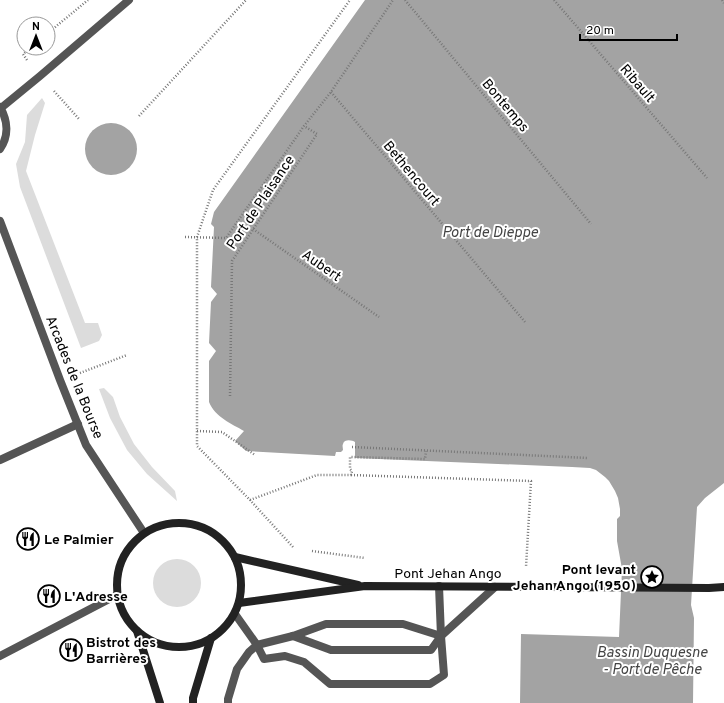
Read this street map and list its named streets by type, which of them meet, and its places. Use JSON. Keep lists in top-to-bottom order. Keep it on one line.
{"streets":{"main road":["Pont Jehan Ango"],"street":["Arcades de la Bourse"],"path":["Ribault","Bontemps","Bethencourt","Port de Plaisance","Aubert"]},"crossings":[["Bethencourt","Port de Plaisance"],["Port de Plaisance","Aubert"],["Arcades de la Bourse","Pont Jehan Ango"]],"water":["Port de Dieppe","Bassin Duquesne - Port de Pêche"],"places":{"restaurant":["Le Palmier","L'Adresse","Bistrot des Barrières"],"place":["Pont levant Jehan Ango (1950)"]},"scale_bar":"20 m","north":"top"}
